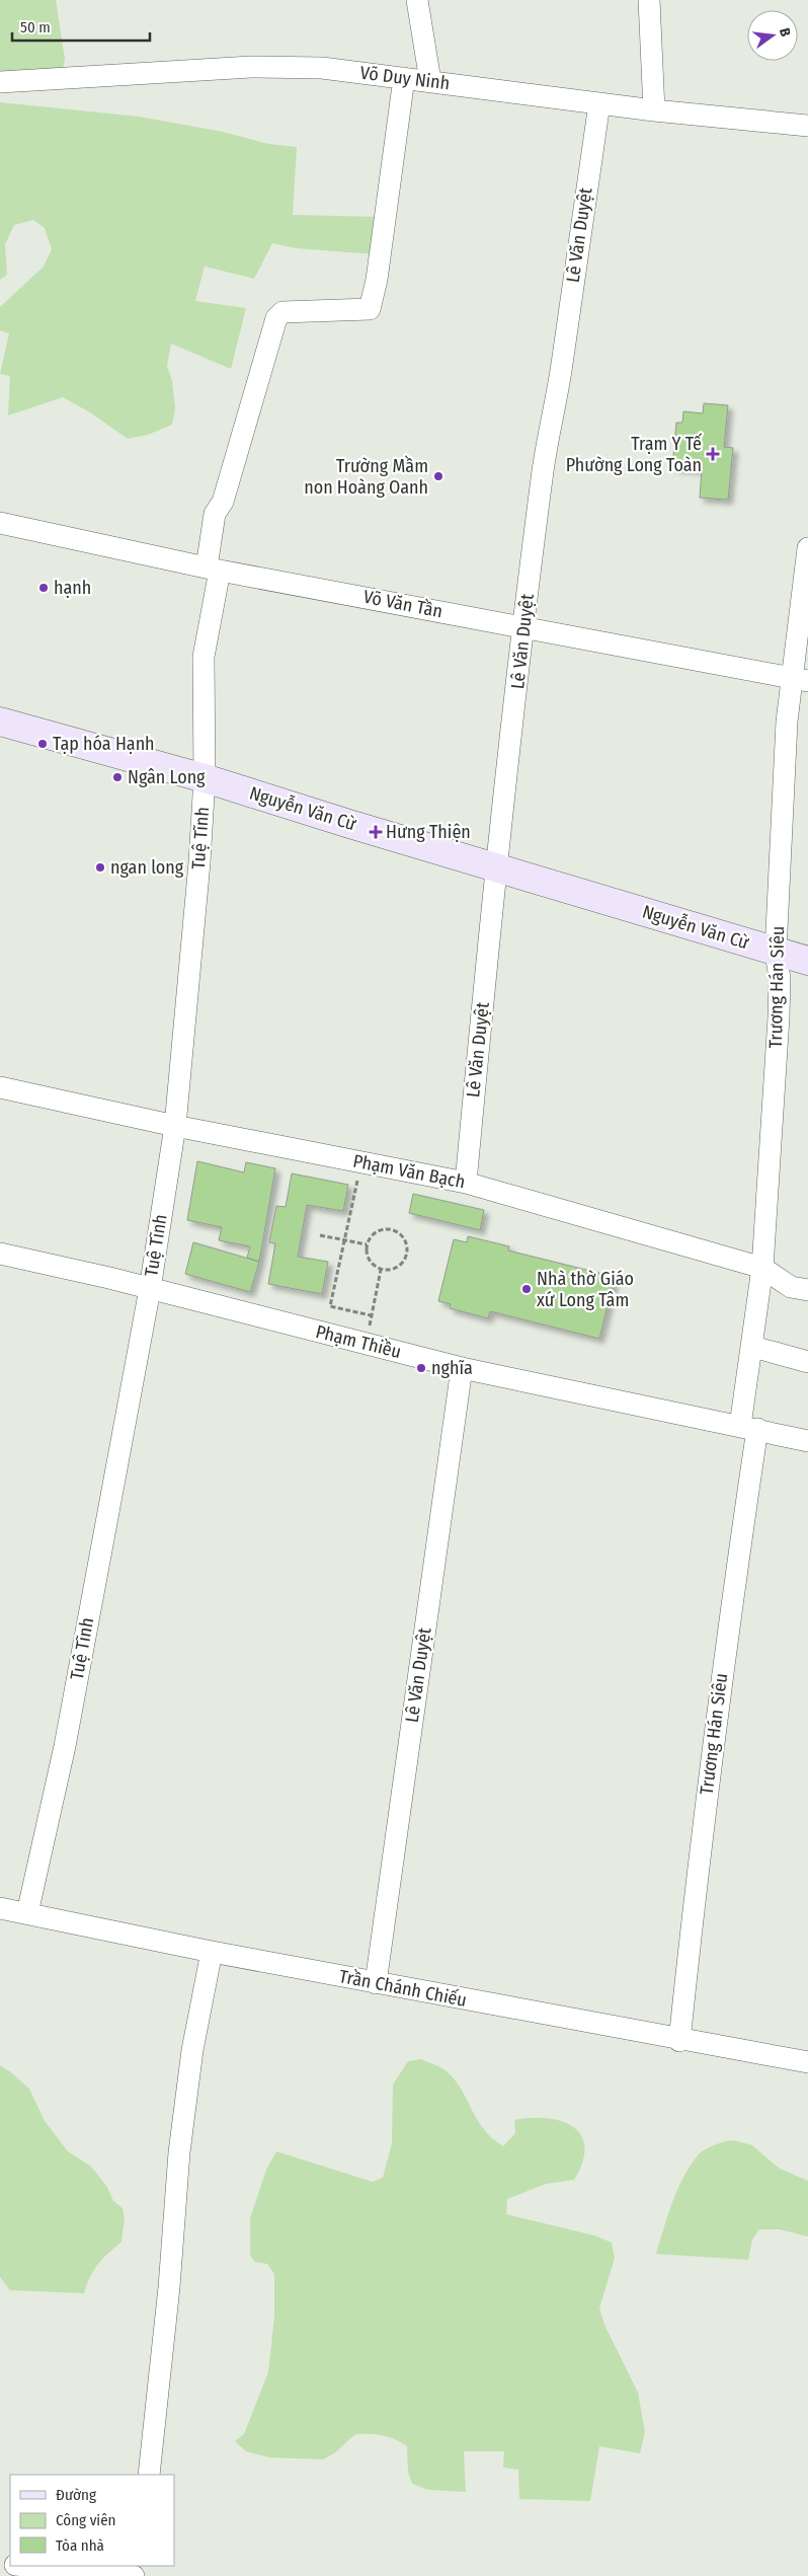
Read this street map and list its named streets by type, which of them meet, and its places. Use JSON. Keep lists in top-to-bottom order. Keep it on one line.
{"streets":{"main road":["Nguyễn Văn Cừ"],"street":["Võ Duy Ninh","Lê Văn Duyệt","Võ Văn Tần","Tuệ Tĩnh","Trương Hán Siêu","Phạm Văn Bạch","Phạm Thiều","Trần Chánh Chiếu"]},"crossings":[["Võ Duy Ninh","Lê Văn Duyệt"],["Võ Duy Ninh","Tuệ Tĩnh"],["Lê Văn Duyệt","Võ Văn Tần"],["Lê Văn Duyệt","Nguyễn Văn Cừ"],["Lê Văn Duyệt","Phạm Văn Bạch"],["Lê Văn Duyệt","Phạm Thiều"],["Lê Văn Duyệt","Trần Chánh Chiếu"],["Võ Văn Tần","Tuệ Tĩnh"],["Võ Văn Tần","Trương Hán Siêu"],["Nguyễn Văn Cừ","Tuệ Tĩnh"],["Nguyễn Văn Cừ","Trương Hán Siêu"],["Tuệ Tĩnh","Phạm Văn Bạch"],["Tuệ Tĩnh","Phạm Thiều"],["Tuệ Tĩnh","Trần Chánh Chiếu"],["Trương Hán Siêu","Phạm Văn Bạch"],["Trương Hán Siêu","Phạm Thiều"],["Trương Hán Siêu","Trần Chánh Chiếu"]],"places":{"health":["Trạm Y Tế Phường Long Toàn","Hưng Thiện"],"other":["Trường Mầm non Hoàng Oanh","hạnh","Tạp hóa Hạnh","Ngân Long","ngan long","Nhà thờ Giáo xứ Long Tâm","nghĩa"]},"legend":["Đường","Công viên","Tòa nhà"],"scale_bar":"50 m","north":"right"}
